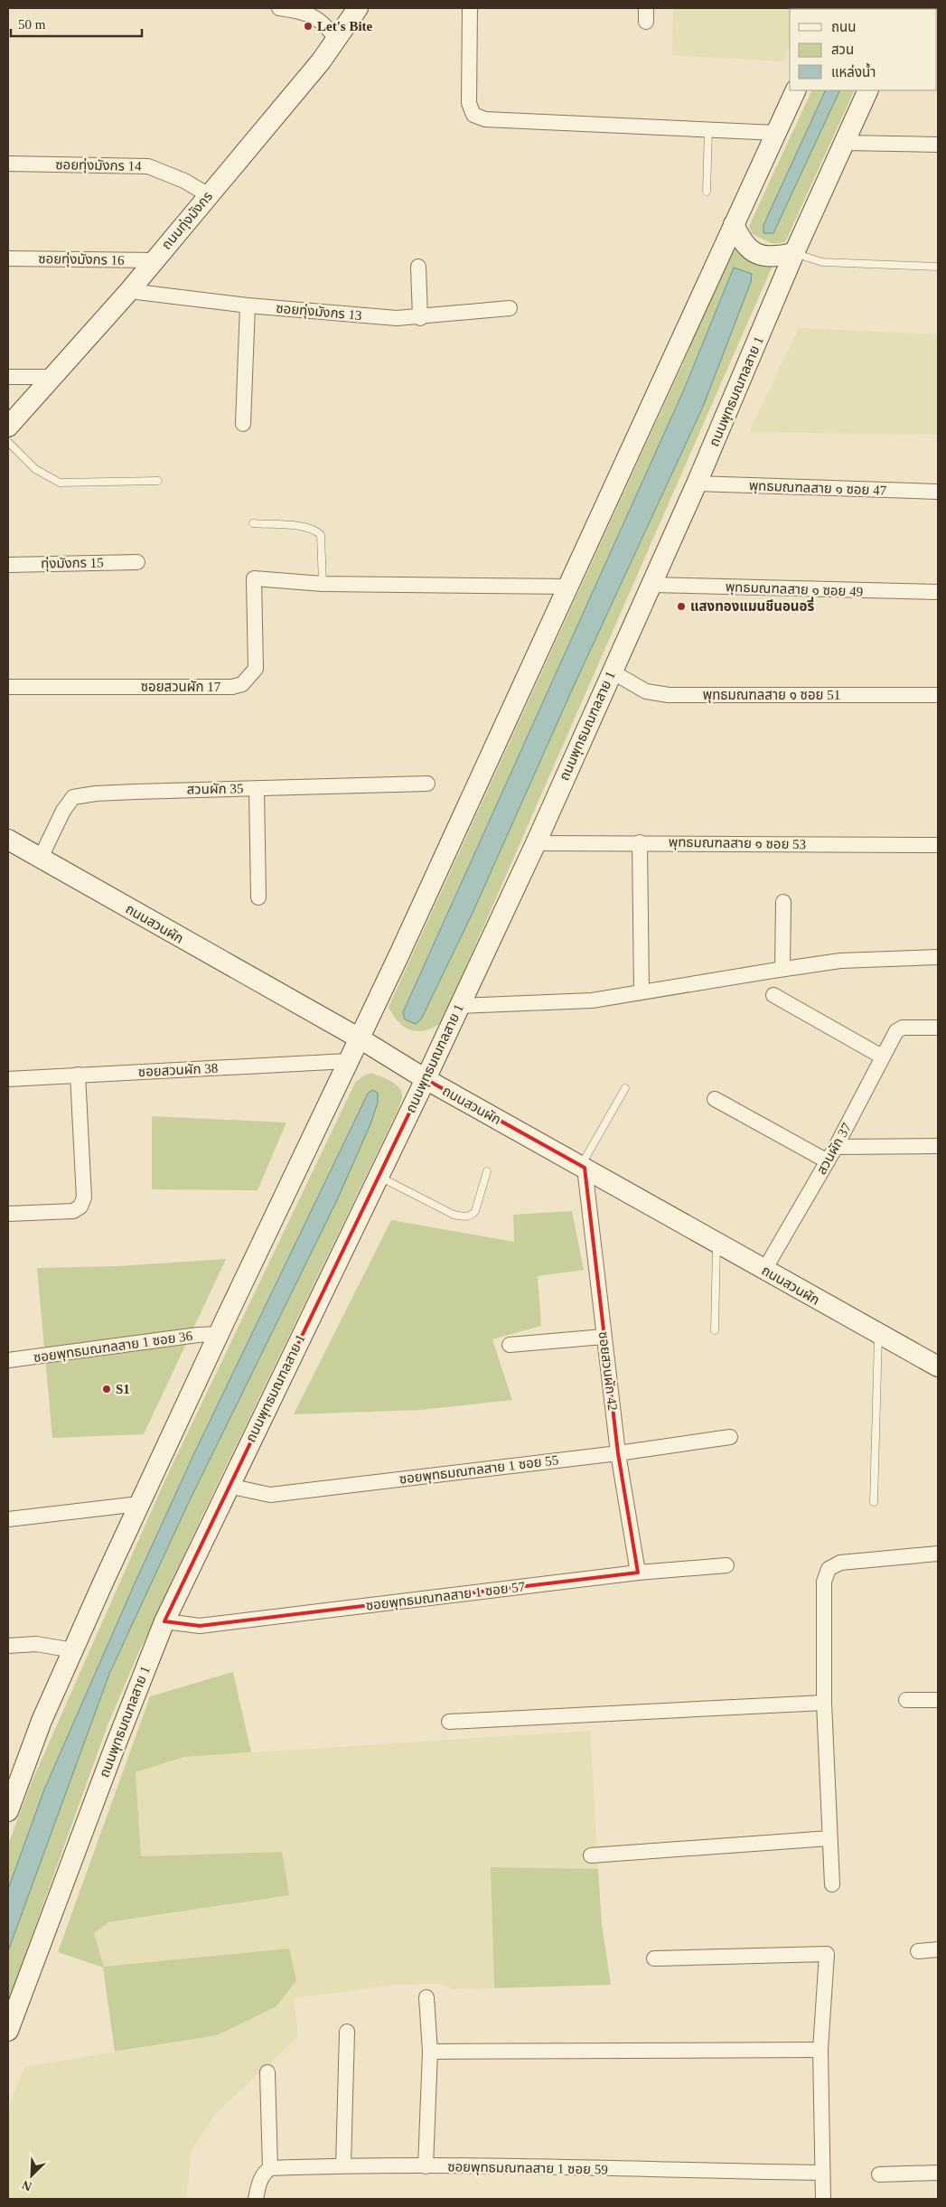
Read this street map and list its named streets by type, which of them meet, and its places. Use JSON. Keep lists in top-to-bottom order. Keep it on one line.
{"streets":{"main road":["ถนนทุ่งมังกร","ถนนพุทธมณฑลสาย 1","ถนนสวนผัก"],"street":["ซอยทุ่งมังกร 14","ซอยทุ่งมังกร 16","ซอยทุ่งมังกร 13","พุทธมณฑลสาย ๑ ซอย 47","ทุ่งมังกร 15","พุทธมณฑลสาย ๑ ซอย 49","ซอยสวนผัก 17","พุทธมณฑลสาย ๑ ซอย 51","สวนผัก 35","พุทธมณฑลสาย ๑ ซอย 53","ซอยสวนผัก 38","สวนผัก 37","ซอยพุทธมณฑลสาย 1 ซอย 36","ซอยสวนผัก 42","ซอยพุทธมณฑลสาย 1 ซอย 55","ซอยพุทธมณฑลสาย 1 ซอย 57","ซอยพุทธมณฑลสาย 1 ซอย 59"]},"crossings":[["ซอยทุ่งมังกร 14","ถนนทุ่งมังกร"],["ถนนทุ่งมังกร","ซอยทุ่งมังกร 16"],["ถนนทุ่งมังกร","ซอยทุ่งมังกร 13"],["ถนนพุทธมณฑลสาย 1","พุทธมณฑลสาย ๑ ซอย 47"],["ถนนพุทธมณฑลสาย 1","พุทธมณฑลสาย ๑ ซอย 49"],["ถนนพุทธมณฑลสาย 1","พุทธมณฑลสาย ๑ ซอย 51"],["ถนนพุทธมณฑลสาย 1","พุทธมณฑลสาย ๑ ซอย 53"],["ถนนพุทธมณฑลสาย 1","ถนนสวนผัก"],["ถนนพุทธมณฑลสาย 1","ซอยพุทธมณฑลสาย 1 ซอย 55"],["ถนนพุทธมณฑลสาย 1","ซอยพุทธมณฑลสาย 1 ซอย 57"],["สวนผัก 35","ถนนสวนผัก"],["ถนนสวนผัก","สวนผัก 37"],["ถนนสวนผัก","ซอยสวนผัก 42"],["ซอยสวนผัก 42","ซอยพุทธมณฑลสาย 1 ซอย 55"],["ซอยสวนผัก 42","ซอยพุทธมณฑลสาย 1 ซอย 57"]],"places":["Let's Bite","แสงทองแมนชีนอนอรี่","S1"],"legend":["ถนน","สวน","แหล่งน้ำ"],"scale_bar":"50 m","north":"bottom left"}
